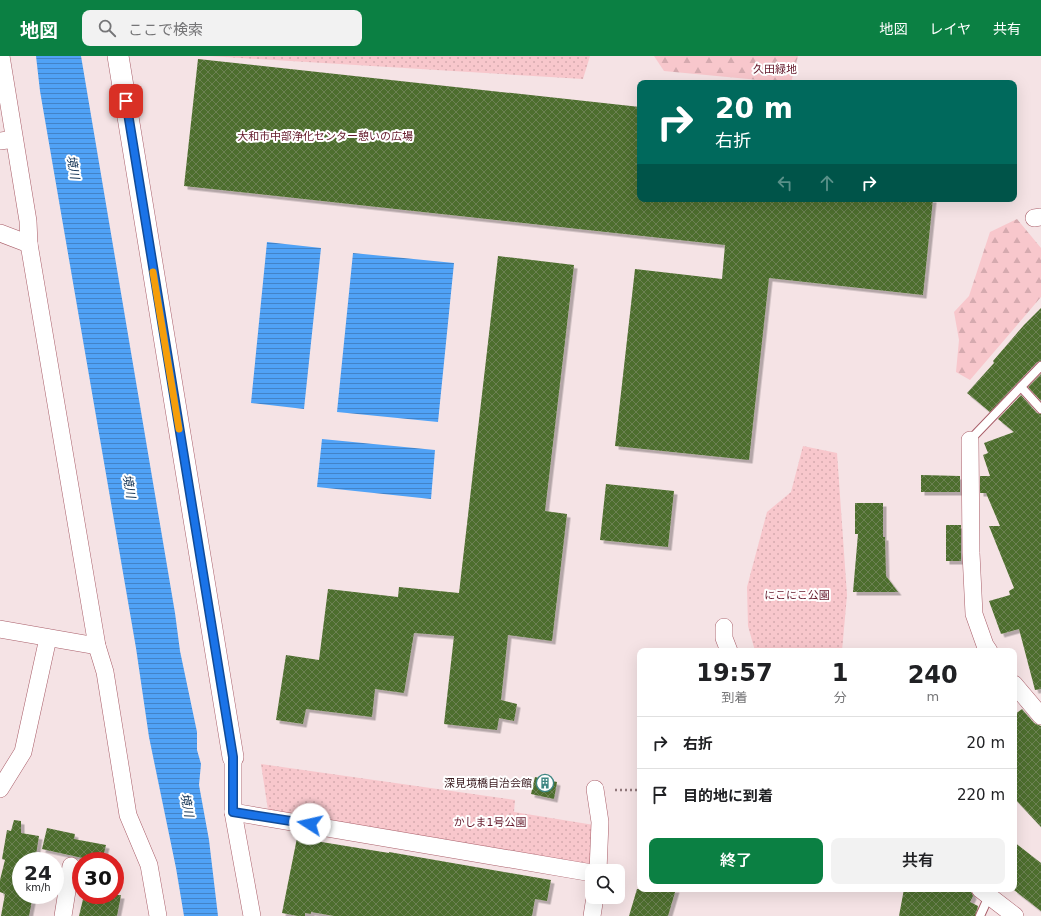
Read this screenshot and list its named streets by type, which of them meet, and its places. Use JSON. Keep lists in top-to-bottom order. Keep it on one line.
{"water":["境川"],"parks":["久田緑地","大和市中部浄化センター憩いの広場","にこにこ公園","かしま1号公園"],"places":{"building":["深見境橋自治会館"]},"page":{"header":"地図","search":"ここで検索","nav":["地図","レイヤ","共有"],"turn":["20 m","右折"],"eta":["19:57","到着","1","分","240","m"],"list":[{"name":"右折","value":"20 m"},{"name":"目的地に到着","value":"220 m"}],"buttons":["終了","共有"],"speed":"24 km/h","limit":"30"}}
